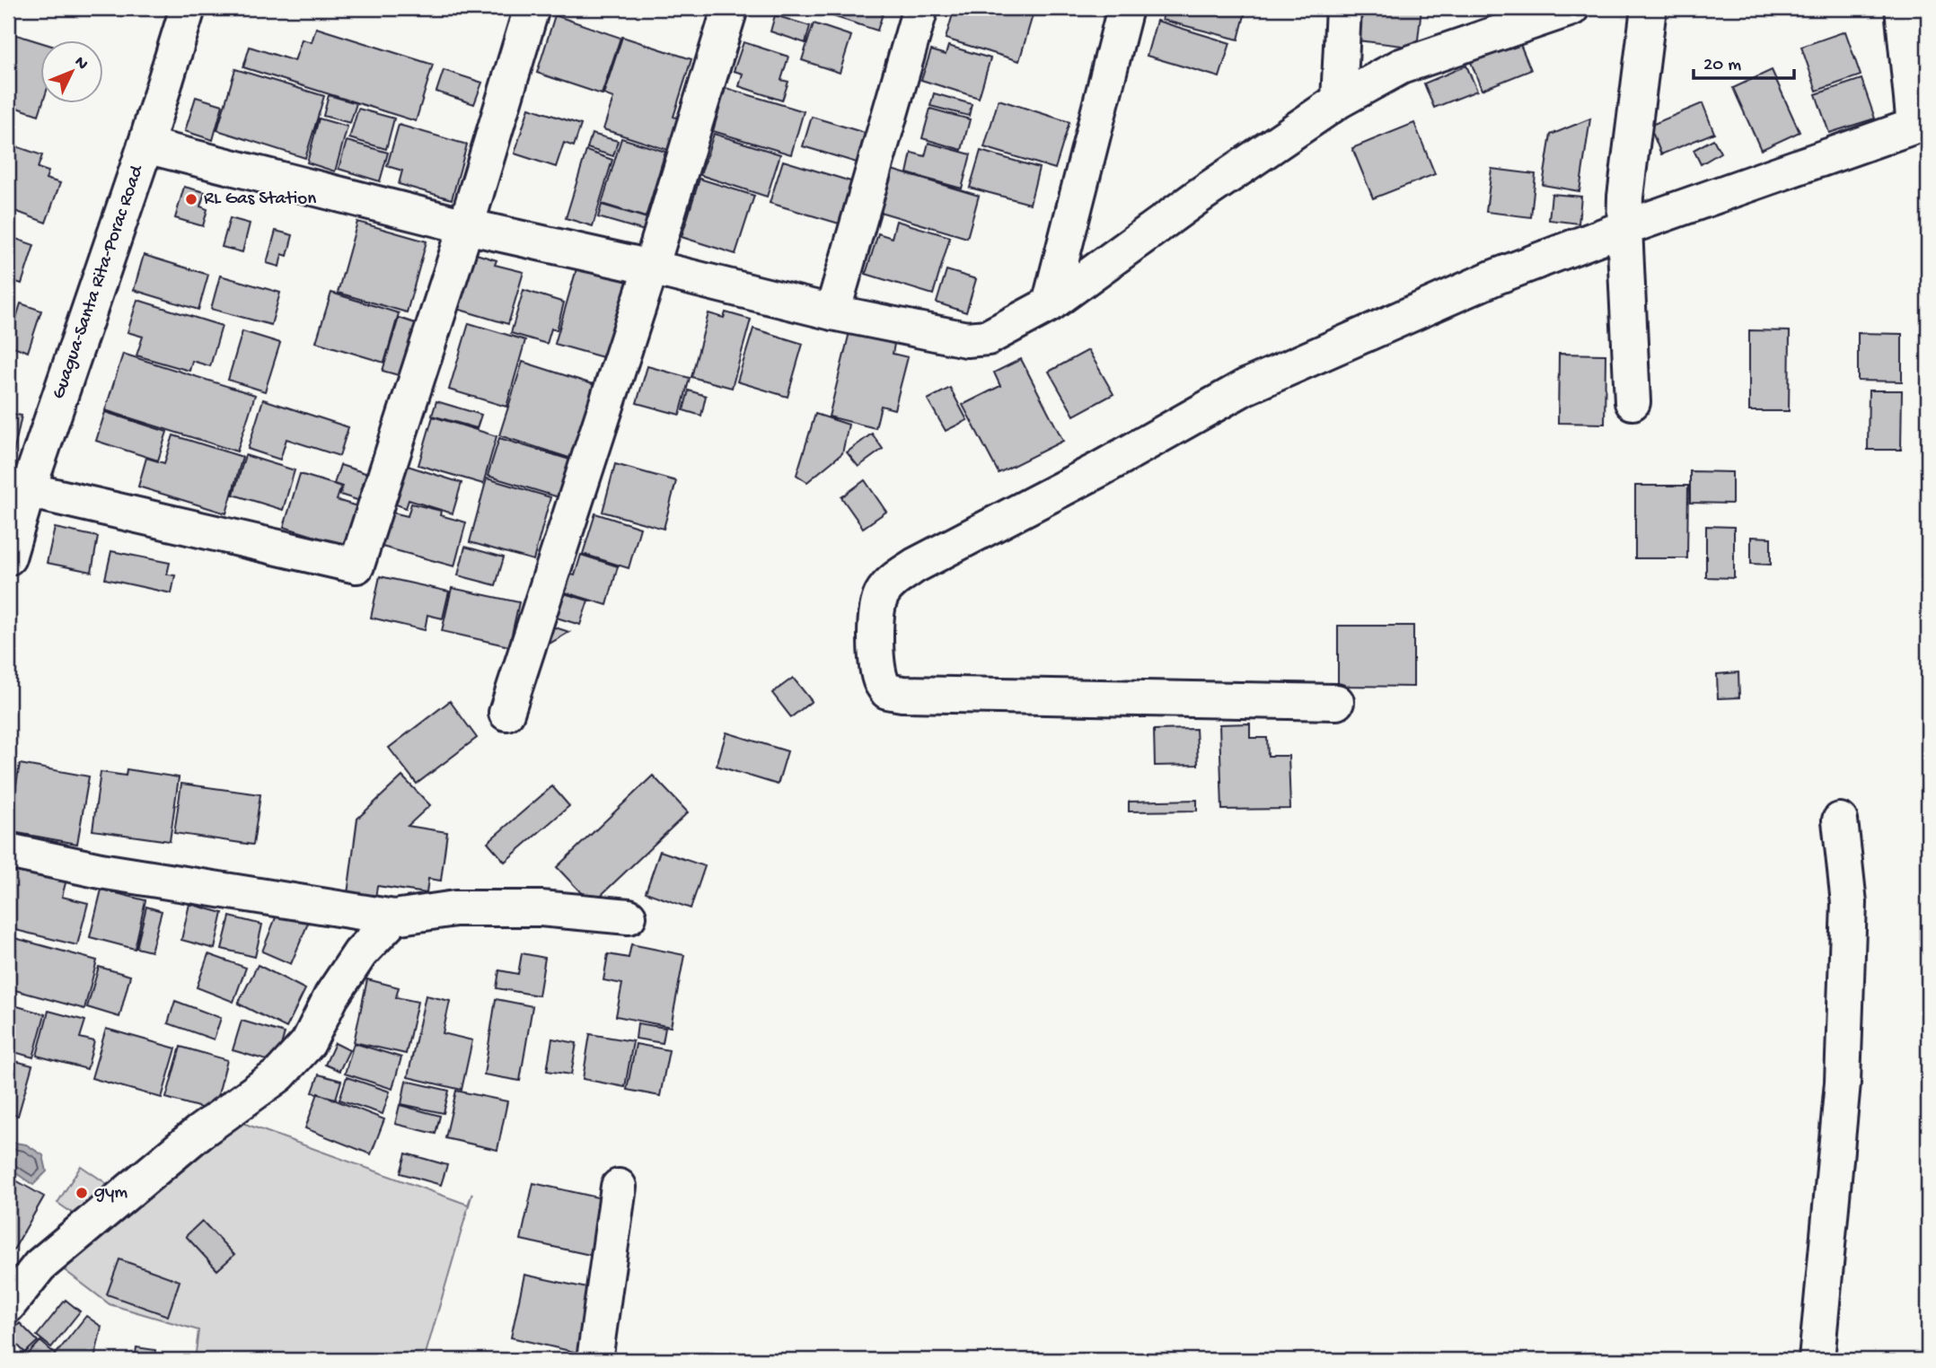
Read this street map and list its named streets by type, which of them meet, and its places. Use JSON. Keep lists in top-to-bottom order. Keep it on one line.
{"streets":{"street":["Guagua-Santa Rita-Porac Road"]},"places":["RL Gas Station","gym"],"scale_bar":"20 m","north":"top right"}
